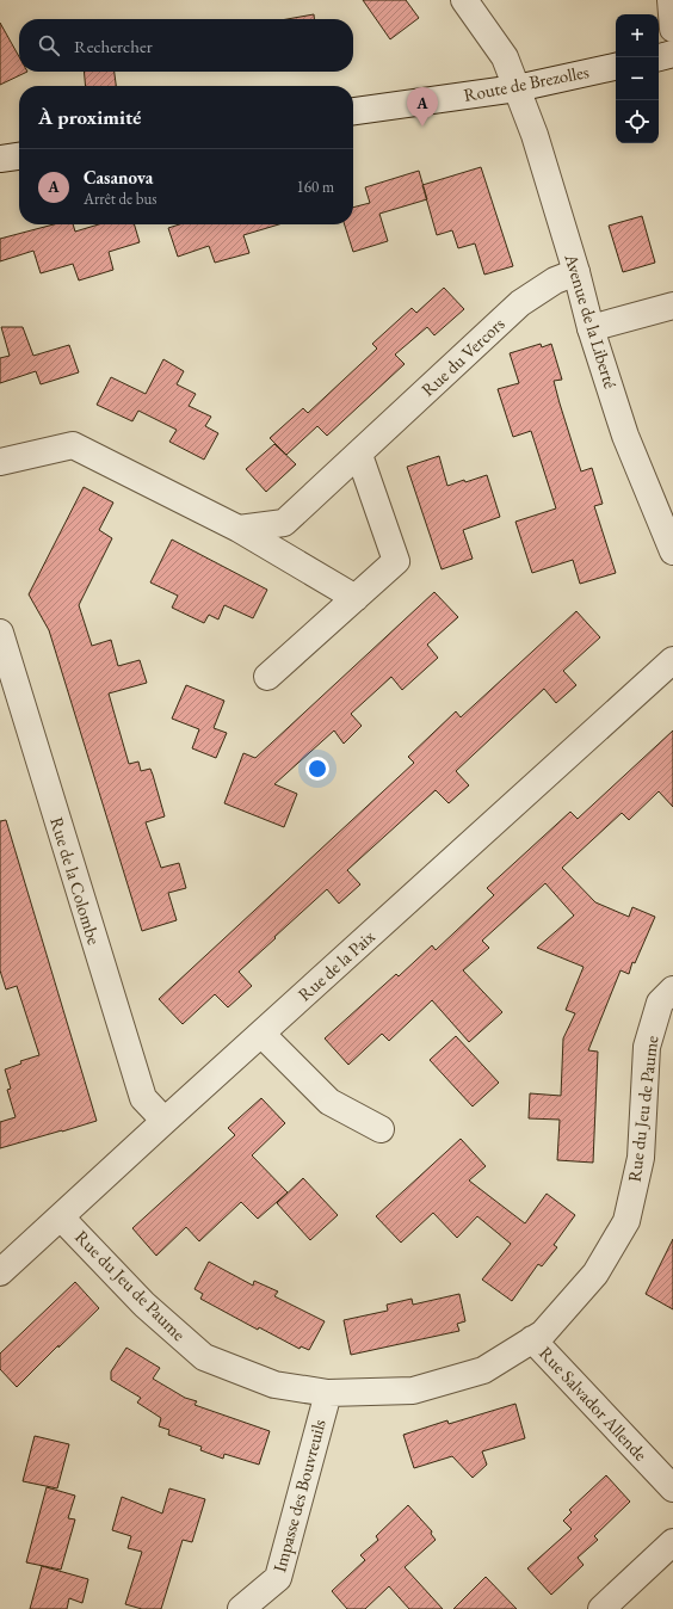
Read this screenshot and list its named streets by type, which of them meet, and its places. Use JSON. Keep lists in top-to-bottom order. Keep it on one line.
{"streets":{"street":["Route de Brezolles","Avenue de la Liberté","Rue du Vercors","Rue de la Colombe","Rue de la Paix","Rue du Jeu de Paume","Rue Salvador Allende","Impasse des Bouvreuils"]},"crossings":[["Route de Brezolles","Avenue de la Liberté"],["Avenue de la Liberté","Rue du Vercors"],["Rue de la Colombe","Rue de la Paix"],["Rue de la Paix","Rue du Jeu de Paume"],["Rue du Jeu de Paume","Rue Salvador Allende"],["Rue du Jeu de Paume","Impasse des Bouvreuils"]],"page":{"map_buttons":["+","−"],"search":"Rechercher","heading":"À proximité","pins":"A","list":[{"mark":"A","name":"Casanova","note":"Arrêt de bus","value":"160 m"}]}}
